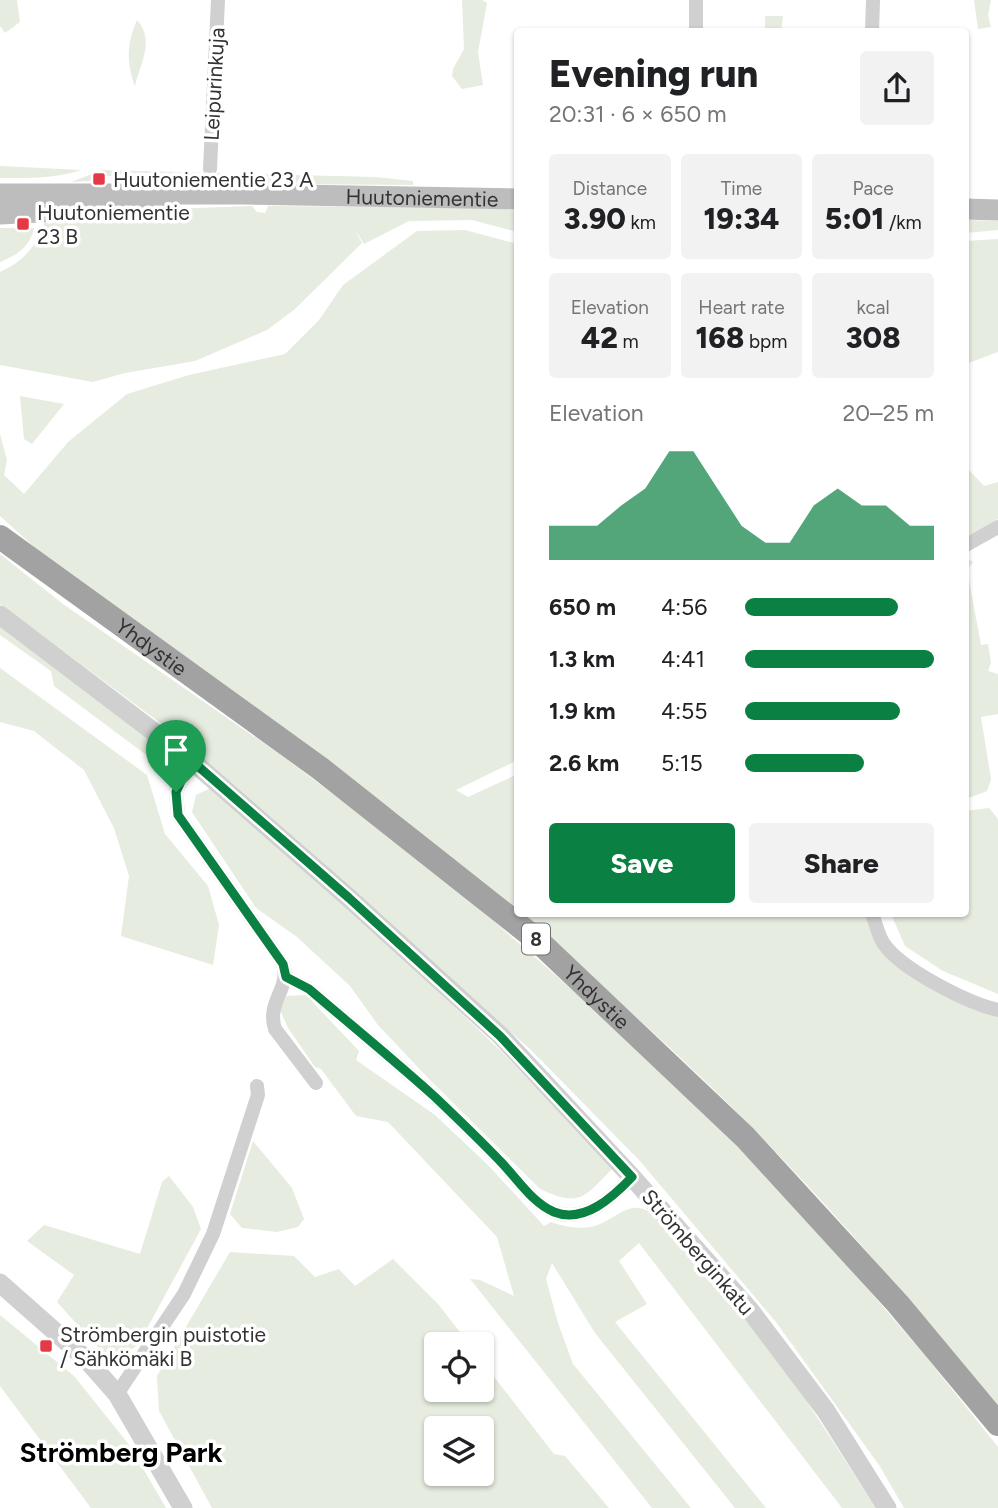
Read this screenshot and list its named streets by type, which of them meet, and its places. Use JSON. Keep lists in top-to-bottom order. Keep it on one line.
{"streets":{"highway":["Yhdystie","8"],"main road":["Huutoniementie"],"street":["Leipurinkuja","Strömberginkatu"]},"districts":["Strömberg Park"],"places":{"transit":["Huutoniementie 23 A","Huutoniementie 23 B","Strömbergin puistotie / Sähkömäki B"]},"page":{"heading":["Evening run","20:31 · 6 × 650 m"],"stats":[["Distance","3.90 km"],["Time","19:34"],["Pace","5:01 /km"],["Elevation","42 m"],["Heart rate","168 bpm"],["kcal","308"]],"chart":["Elevation","20–25 m"],"list":[{"name":"650 m","note":"4:56"},{"name":"1.3 km","note":"4:41"},{"name":"1.9 km","note":"4:55"},{"name":"2.6 km","note":"5:15"}],"buttons":["Save","Share"]}}
